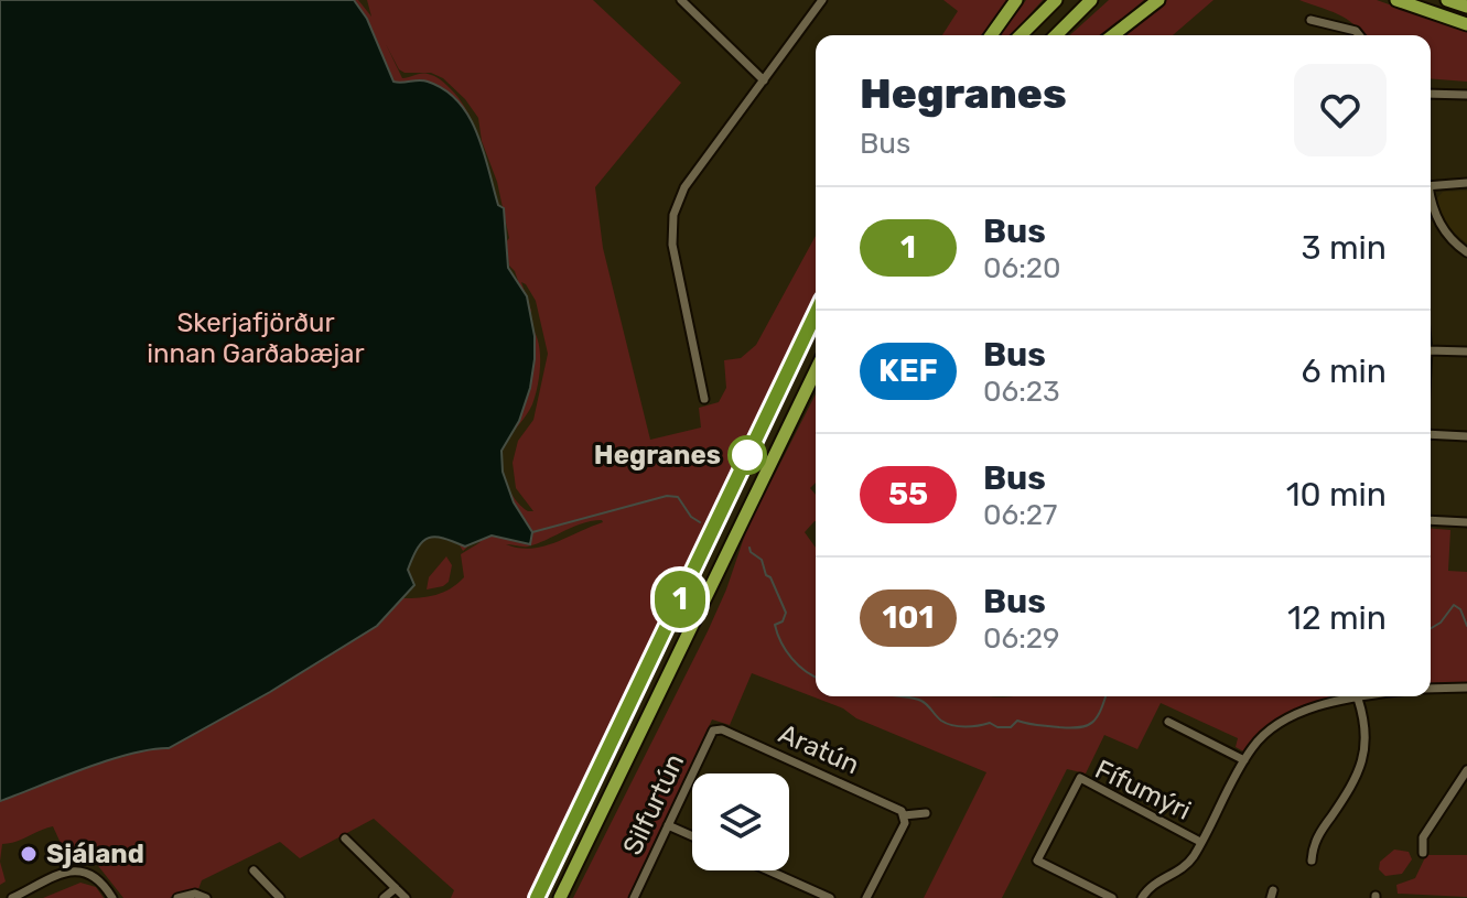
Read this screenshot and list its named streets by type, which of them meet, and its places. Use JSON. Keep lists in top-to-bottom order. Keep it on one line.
{"streets":{"street":["Aratún","Fífumýri","Silfurtún"]},"crossings":[["Aratún","Silfurtún"]],"parks":["Skerjafjörður innan Garðabæjar"],"places":["Hegranes","Sjáland"],"lines":["bus line 1"],"page":{"on_map":"1","heading":["Hegranes","Bus"],"list":[{"mark":"1","name":"Bus","note":"06:20","value":"3 min"},{"mark":"KEF","name":"Bus","note":"06:23","value":"6 min"},{"mark":"55","name":"Bus","note":"06:27","value":"10 min"},{"mark":"101","name":"Bus","note":"06:29","value":"12 min"}]}}
